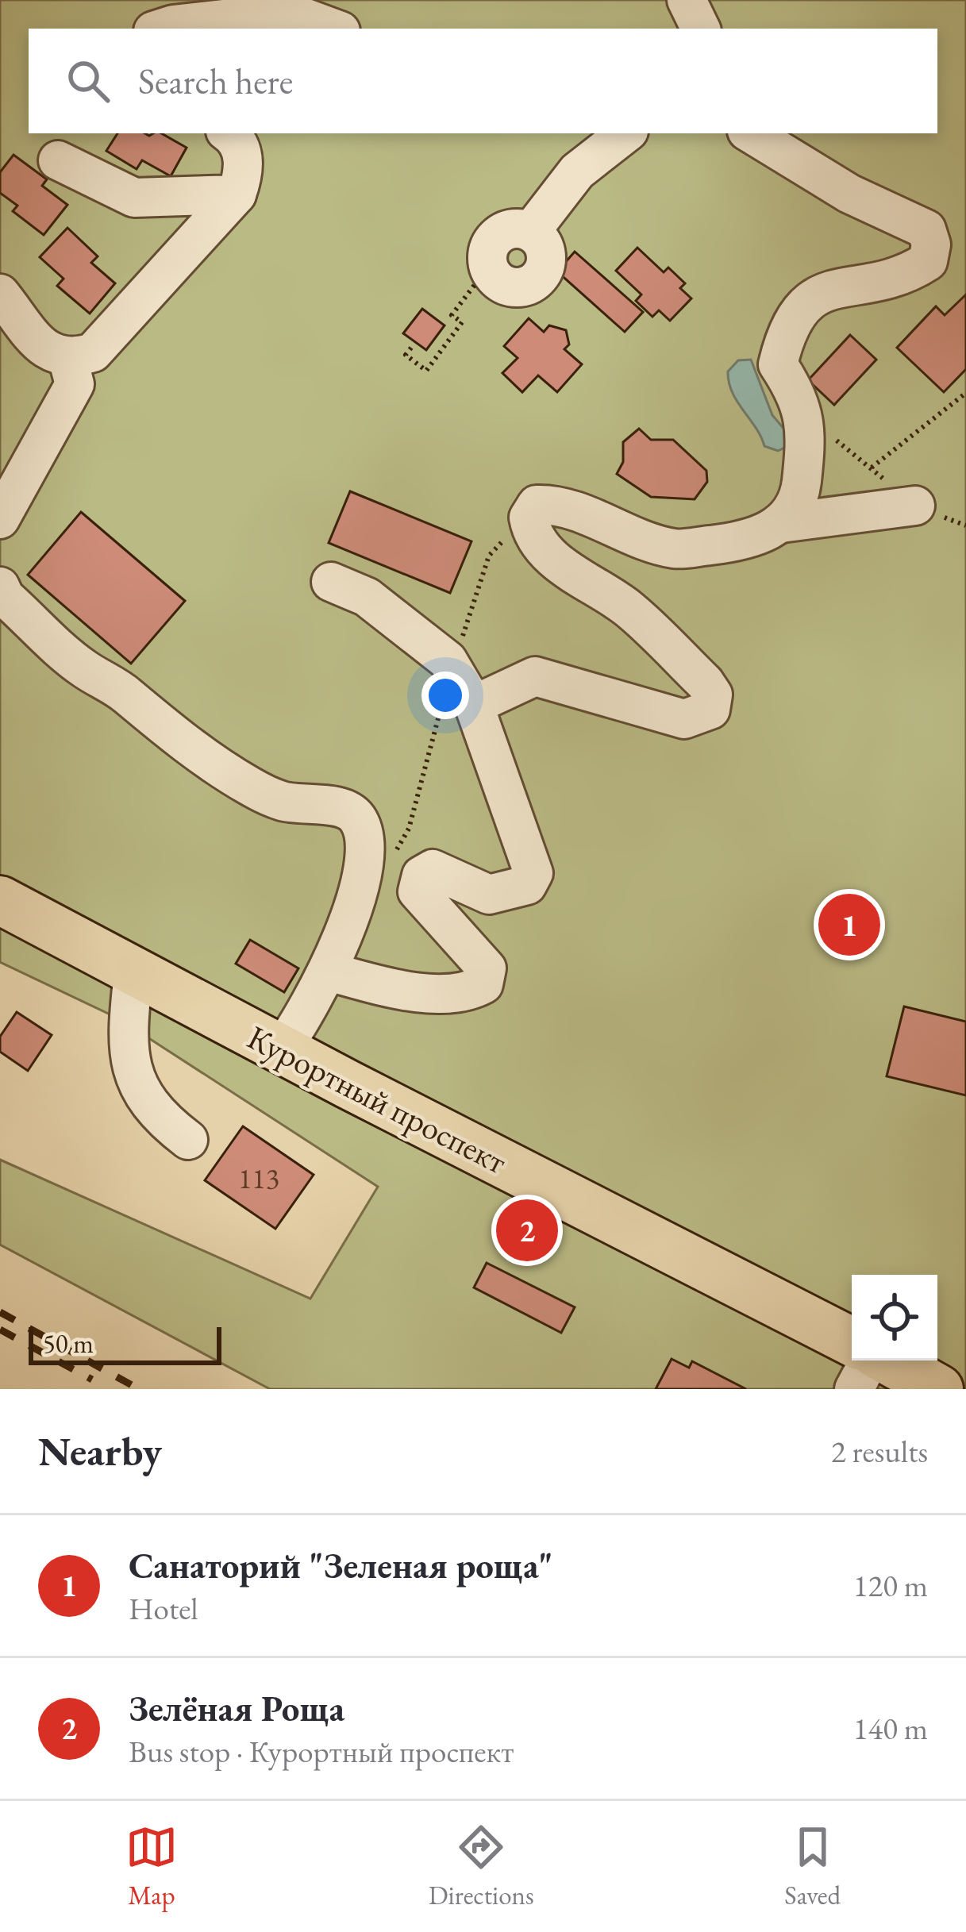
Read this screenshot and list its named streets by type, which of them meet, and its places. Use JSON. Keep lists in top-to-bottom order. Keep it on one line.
{"streets":{"main road":["Курортный проспект"]},"house_numbers":["113"],"scale_bar":"50 m","page":{"search":"Search here","pins":["1","2"],"scale":"50 m","heading":["Nearby","2 results"],"list":[{"mark":"1","name":"Санаторий \"Зеленая роща\"","note":"Hotel","value":"120 m"},{"mark":"2","name":"Зелёная Роща","note":"Bus stop · Курортный проспект","value":"140 m"}],"nav":["Map","Directions","Saved"]}}
